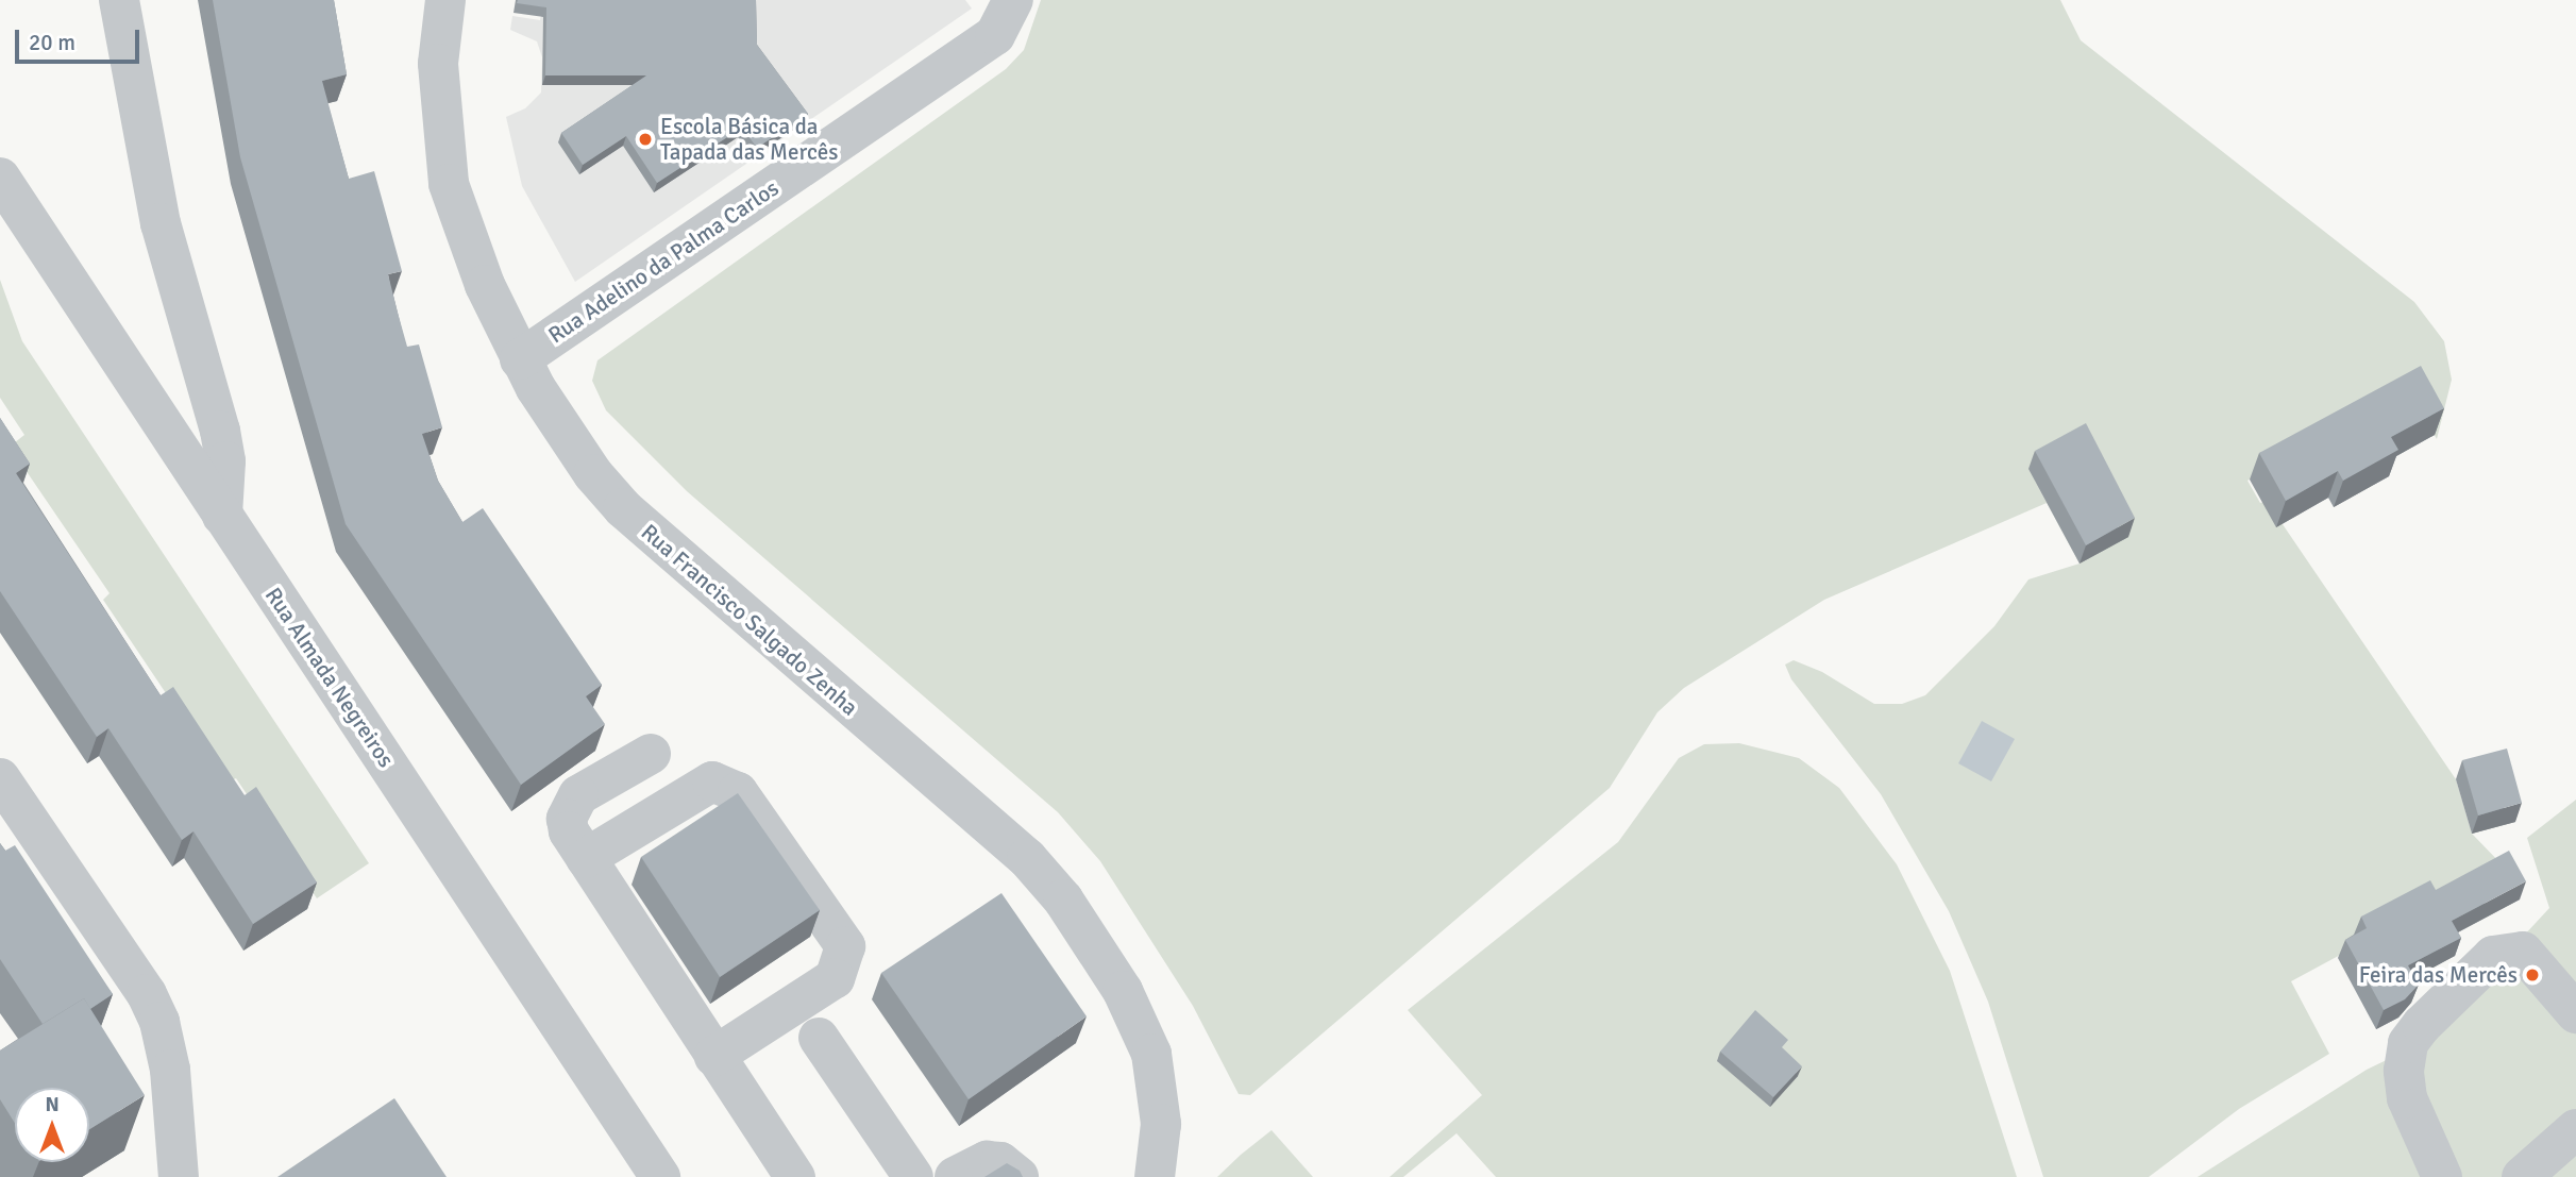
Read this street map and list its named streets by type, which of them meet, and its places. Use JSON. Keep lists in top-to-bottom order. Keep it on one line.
{"streets":{"street":["Rua Adelino da Palma Carlos","Rua Francisco Salgado Zenha","Rua Almada Negreiros"]},"crossings":[["Rua Adelino da Palma Carlos","Rua Francisco Salgado Zenha"]],"places":["Escola Básica da Tapada das Mercês","Feira das Mercês"],"scale_bar":"20 m","north":"top"}
